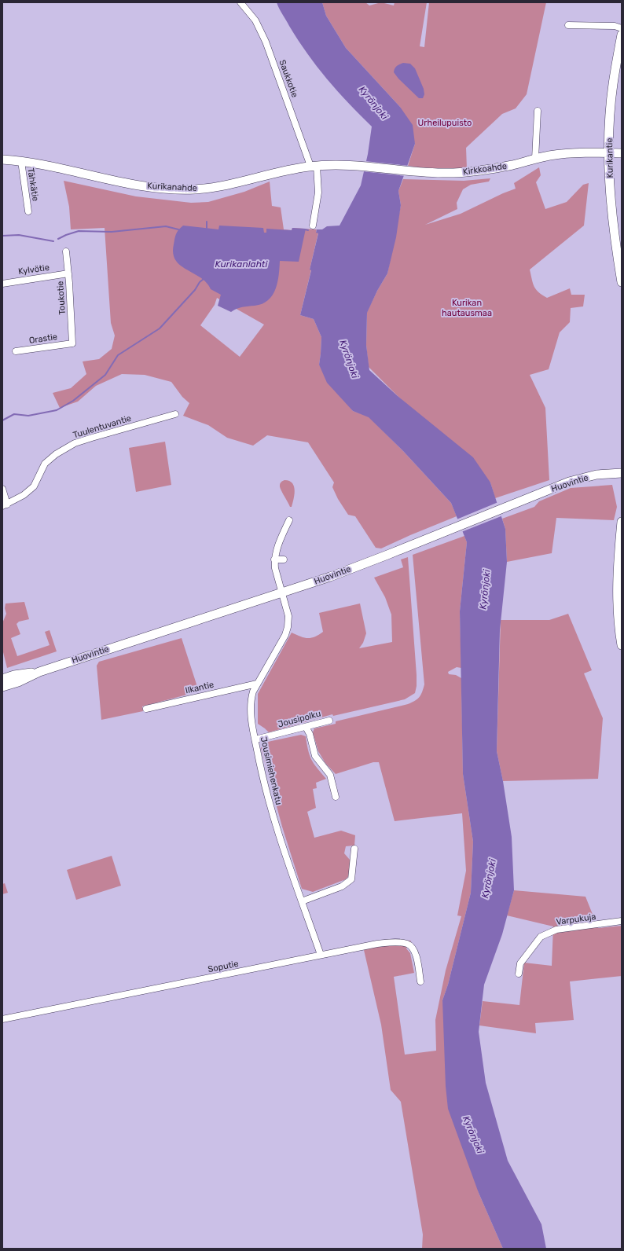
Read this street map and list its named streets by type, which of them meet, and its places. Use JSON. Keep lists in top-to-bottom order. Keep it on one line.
{"streets":{"main road":["Kurikantie","Kirkkoahde","Kurikanahde","Huovintie"],"street":["Saukkotie","Tähkätie","Kylvötie","Toukotie","Orastie","Tuulentuvantie","Ilkantie","Jousipolku","Jousimiehenkatu","Varpukuja","Soputie"]},"crossings":[["Saukkotie","Kurikanahde"],["Kurikantie","Kirkkoahde"],["Kirkkoahde","Kurikanahde"],["Tähkätie","Kurikanahde"],["Kylvötie","Toukotie"],["Toukotie","Orastie"],["Huovintie","Jousimiehenkatu"],["Ilkantie","Jousimiehenkatu"],["Jousipolku","Jousimiehenkatu"],["Jousimiehenkatu","Soputie"]],"water":["Kyrönjoki","Kurikanlahti"],"parks":["Urheilupuisto","Kurikan hautausmaa"]}
